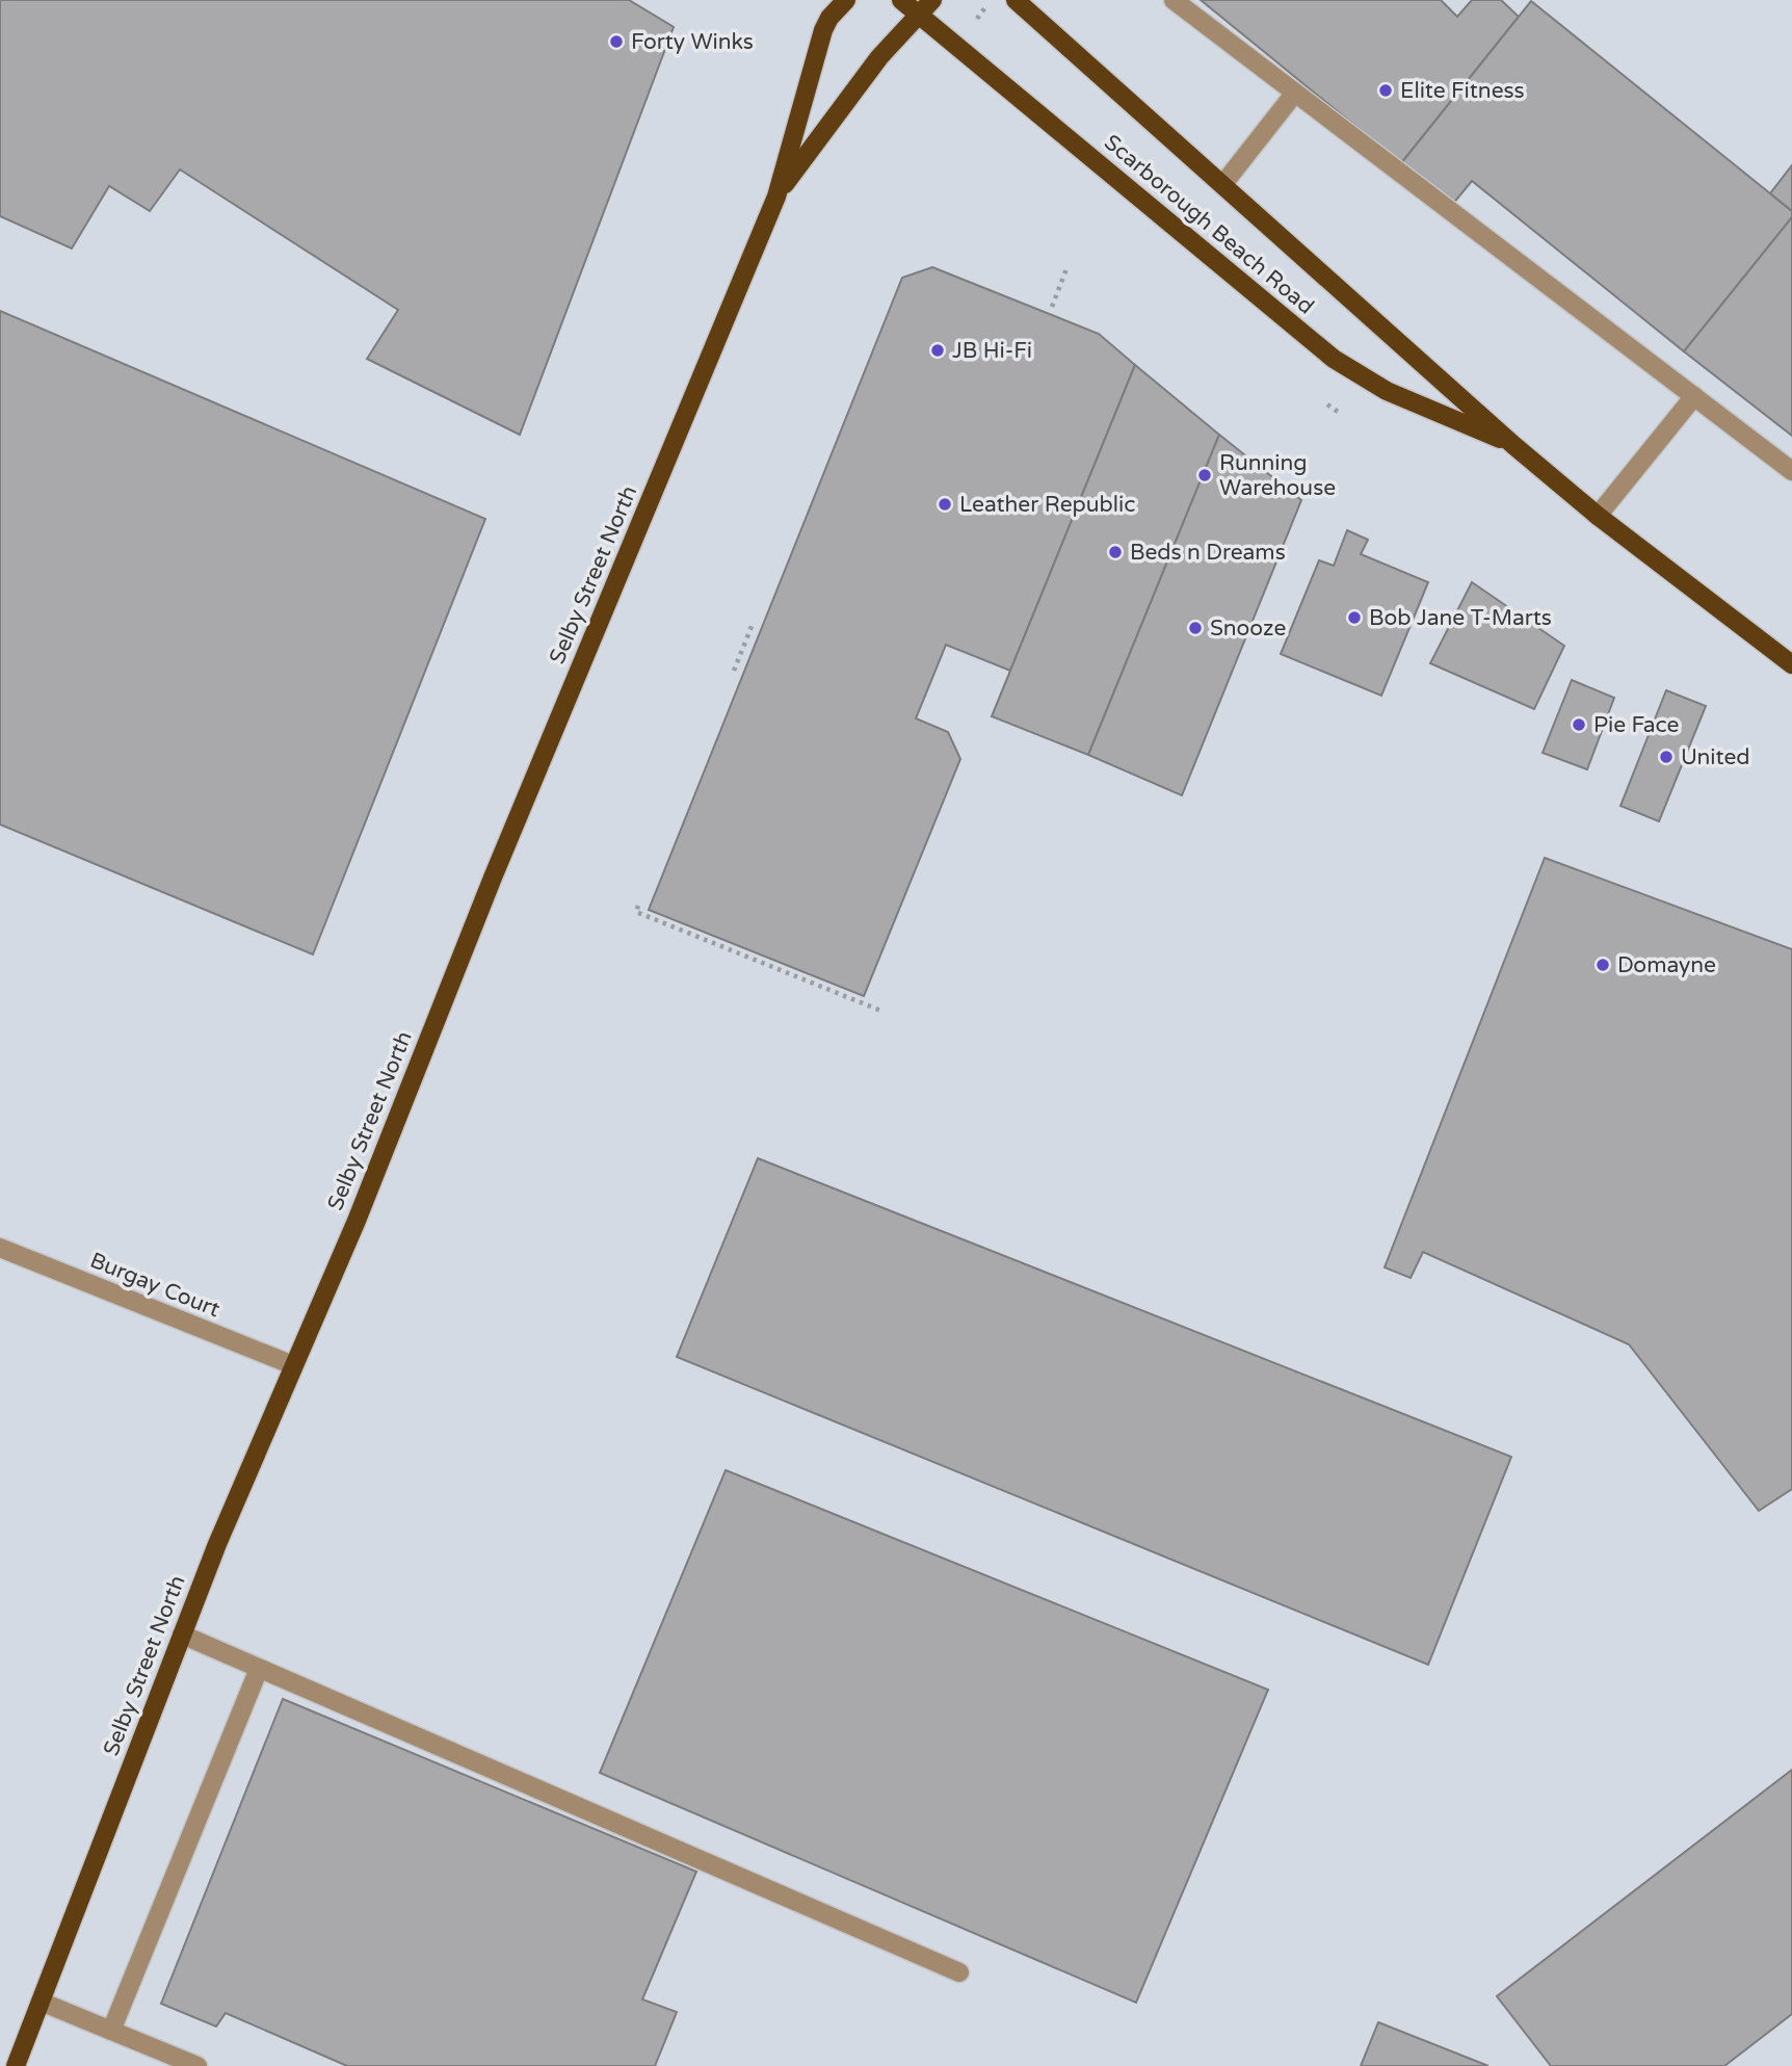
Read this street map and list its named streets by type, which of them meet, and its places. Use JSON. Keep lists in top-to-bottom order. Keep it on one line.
{"streets":{"main road":["Scarborough Beach Road","Selby Street North"],"street":["Burgay Court"]},"crossings":[["Scarborough Beach Road","Selby Street North"],["Selby Street North","Burgay Court"]],"places":["Forty Winks","Elite Fitness","JB Hi-Fi","Running Warehouse","Leather Republic","Beds n Dreams","Bob Jane T-Marts","Snooze","Pie Face","United","Domayne"]}
